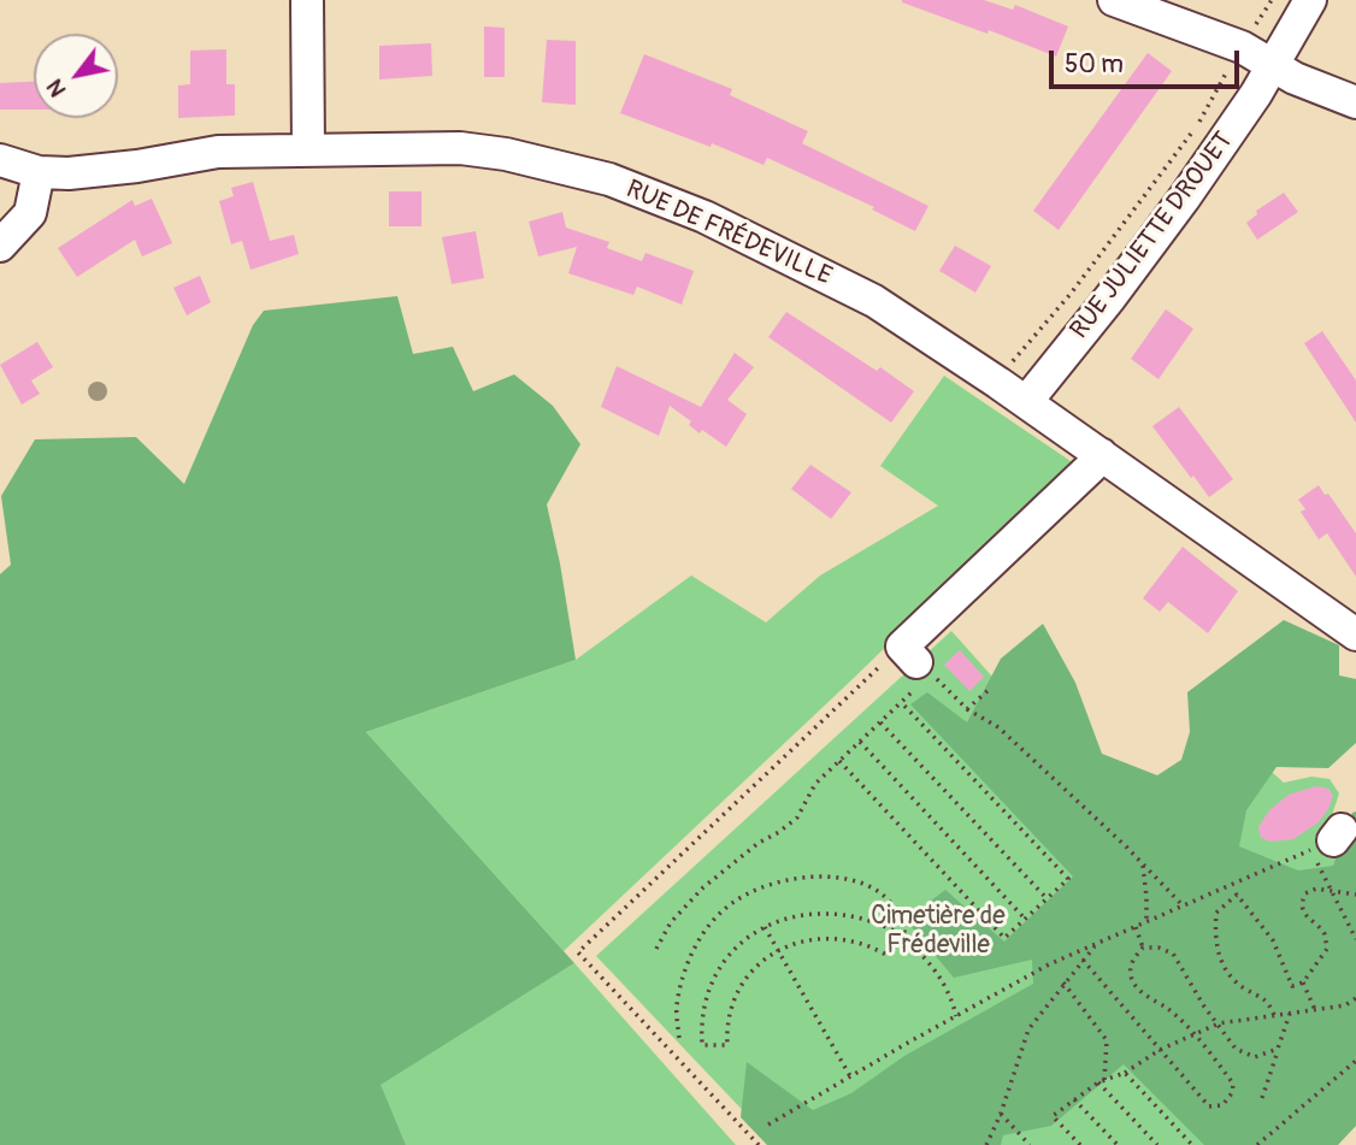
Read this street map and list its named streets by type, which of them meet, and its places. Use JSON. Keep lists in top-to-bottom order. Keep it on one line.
{"streets":{"street":["RUE DE FRÉDEVILLE","RUE JULIETTE DROUET"]},"crossings":[["RUE DE FRÉDEVILLE","RUE JULIETTE DROUET"]],"parks":["Cimetière de Frédeville"],"scale_bar":"50 m","north":"bottom left"}
